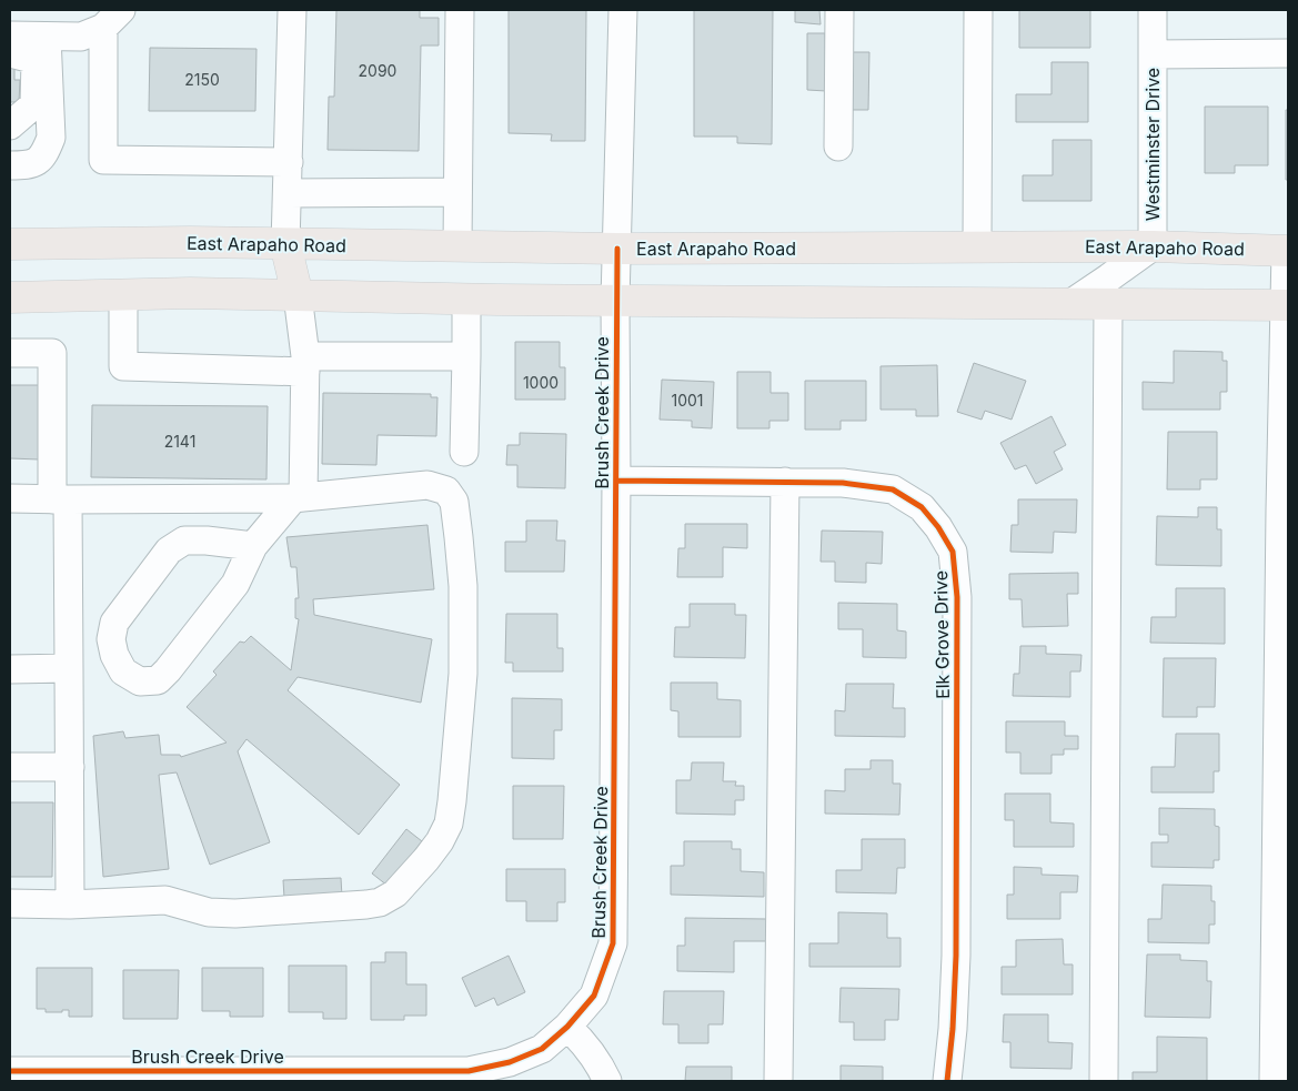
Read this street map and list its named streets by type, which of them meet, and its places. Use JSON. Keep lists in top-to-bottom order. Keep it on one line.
{"streets":{"main road":["East Arapaho Road"],"street":["Westminster Drive","Brush Creek Drive","Elk Grove Drive"]},"crossings":[["Westminster Drive","East Arapaho Road"],["East Arapaho Road","Brush Creek Drive"],["Brush Creek Drive","Elk Grove Drive"]],"house_numbers":["2090","2150","1000","1001","2141"]}
